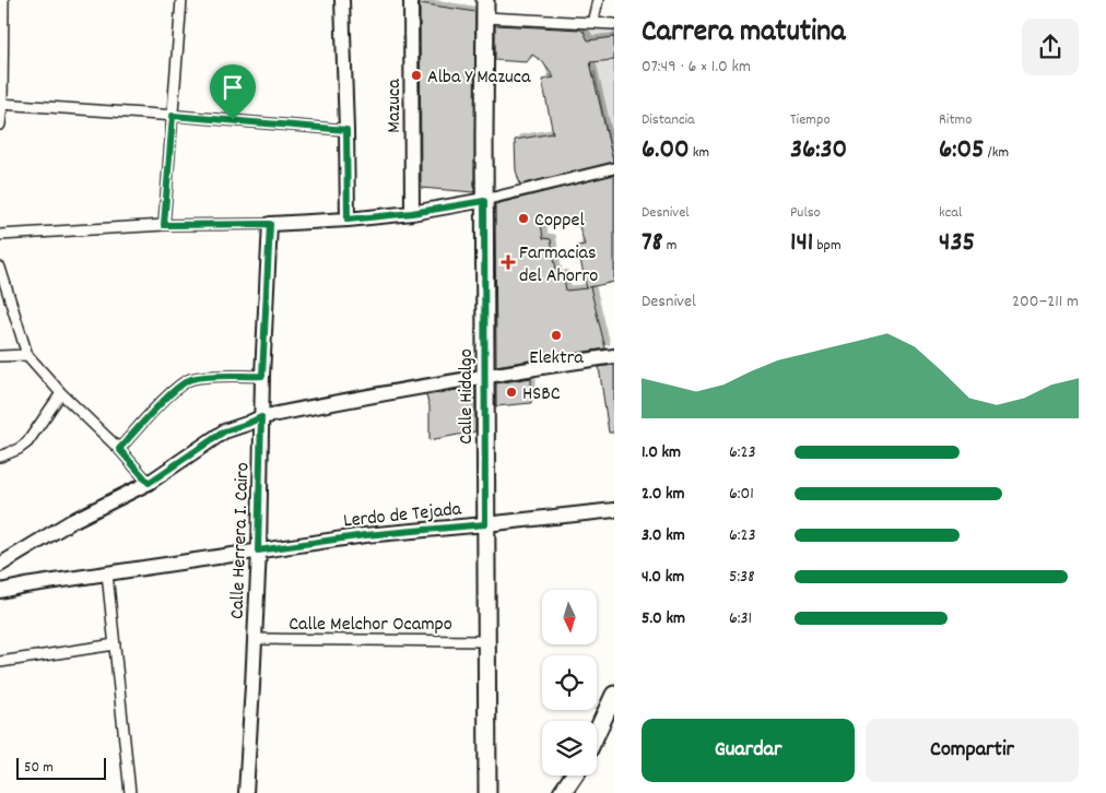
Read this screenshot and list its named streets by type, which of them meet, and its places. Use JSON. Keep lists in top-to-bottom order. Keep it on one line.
{"streets":{"main road":["Calle Hidalgo"],"street":["Mazuca","Lerdo de Tejada","Calle Herrera I. Cairo","Calle Melchor Ocampo"]},"crossings":[["Calle Hidalgo","Lerdo de Tejada"],["Calle Hidalgo","Calle Melchor Ocampo"],["Lerdo de Tejada","Calle Herrera I. Cairo"],["Calle Herrera I. Cairo","Calle Melchor Ocampo"]],"places":{"other":["Alba Y Mazuca","Coppel","Elektra","HSBC"],"health":["Farmacias del Ahorro"]},"scale_bar":"50 m","north":"bottom","page":{"heading":["Carrera matutina","07:49 · 6 × 1.0 km"],"stats":[["Distancia","6.00 km"],["Tiempo","36:30"],["Ritmo","6:05 /km"],["Desnivel","78 m"],["Pulso","141 bpm"],["kcal","435"]],"chart":["Desnivel","200–211 m"],"list":[{"name":"1.0 km","note":"6:23"},{"name":"2.0 km","note":"6:01"},{"name":"3.0 km","note":"6:23"},{"name":"4.0 km","note":"5:38"},{"name":"5.0 km","note":"6:31"}],"buttons":["Guardar","Compartir"],"scale":"50 m"}}
